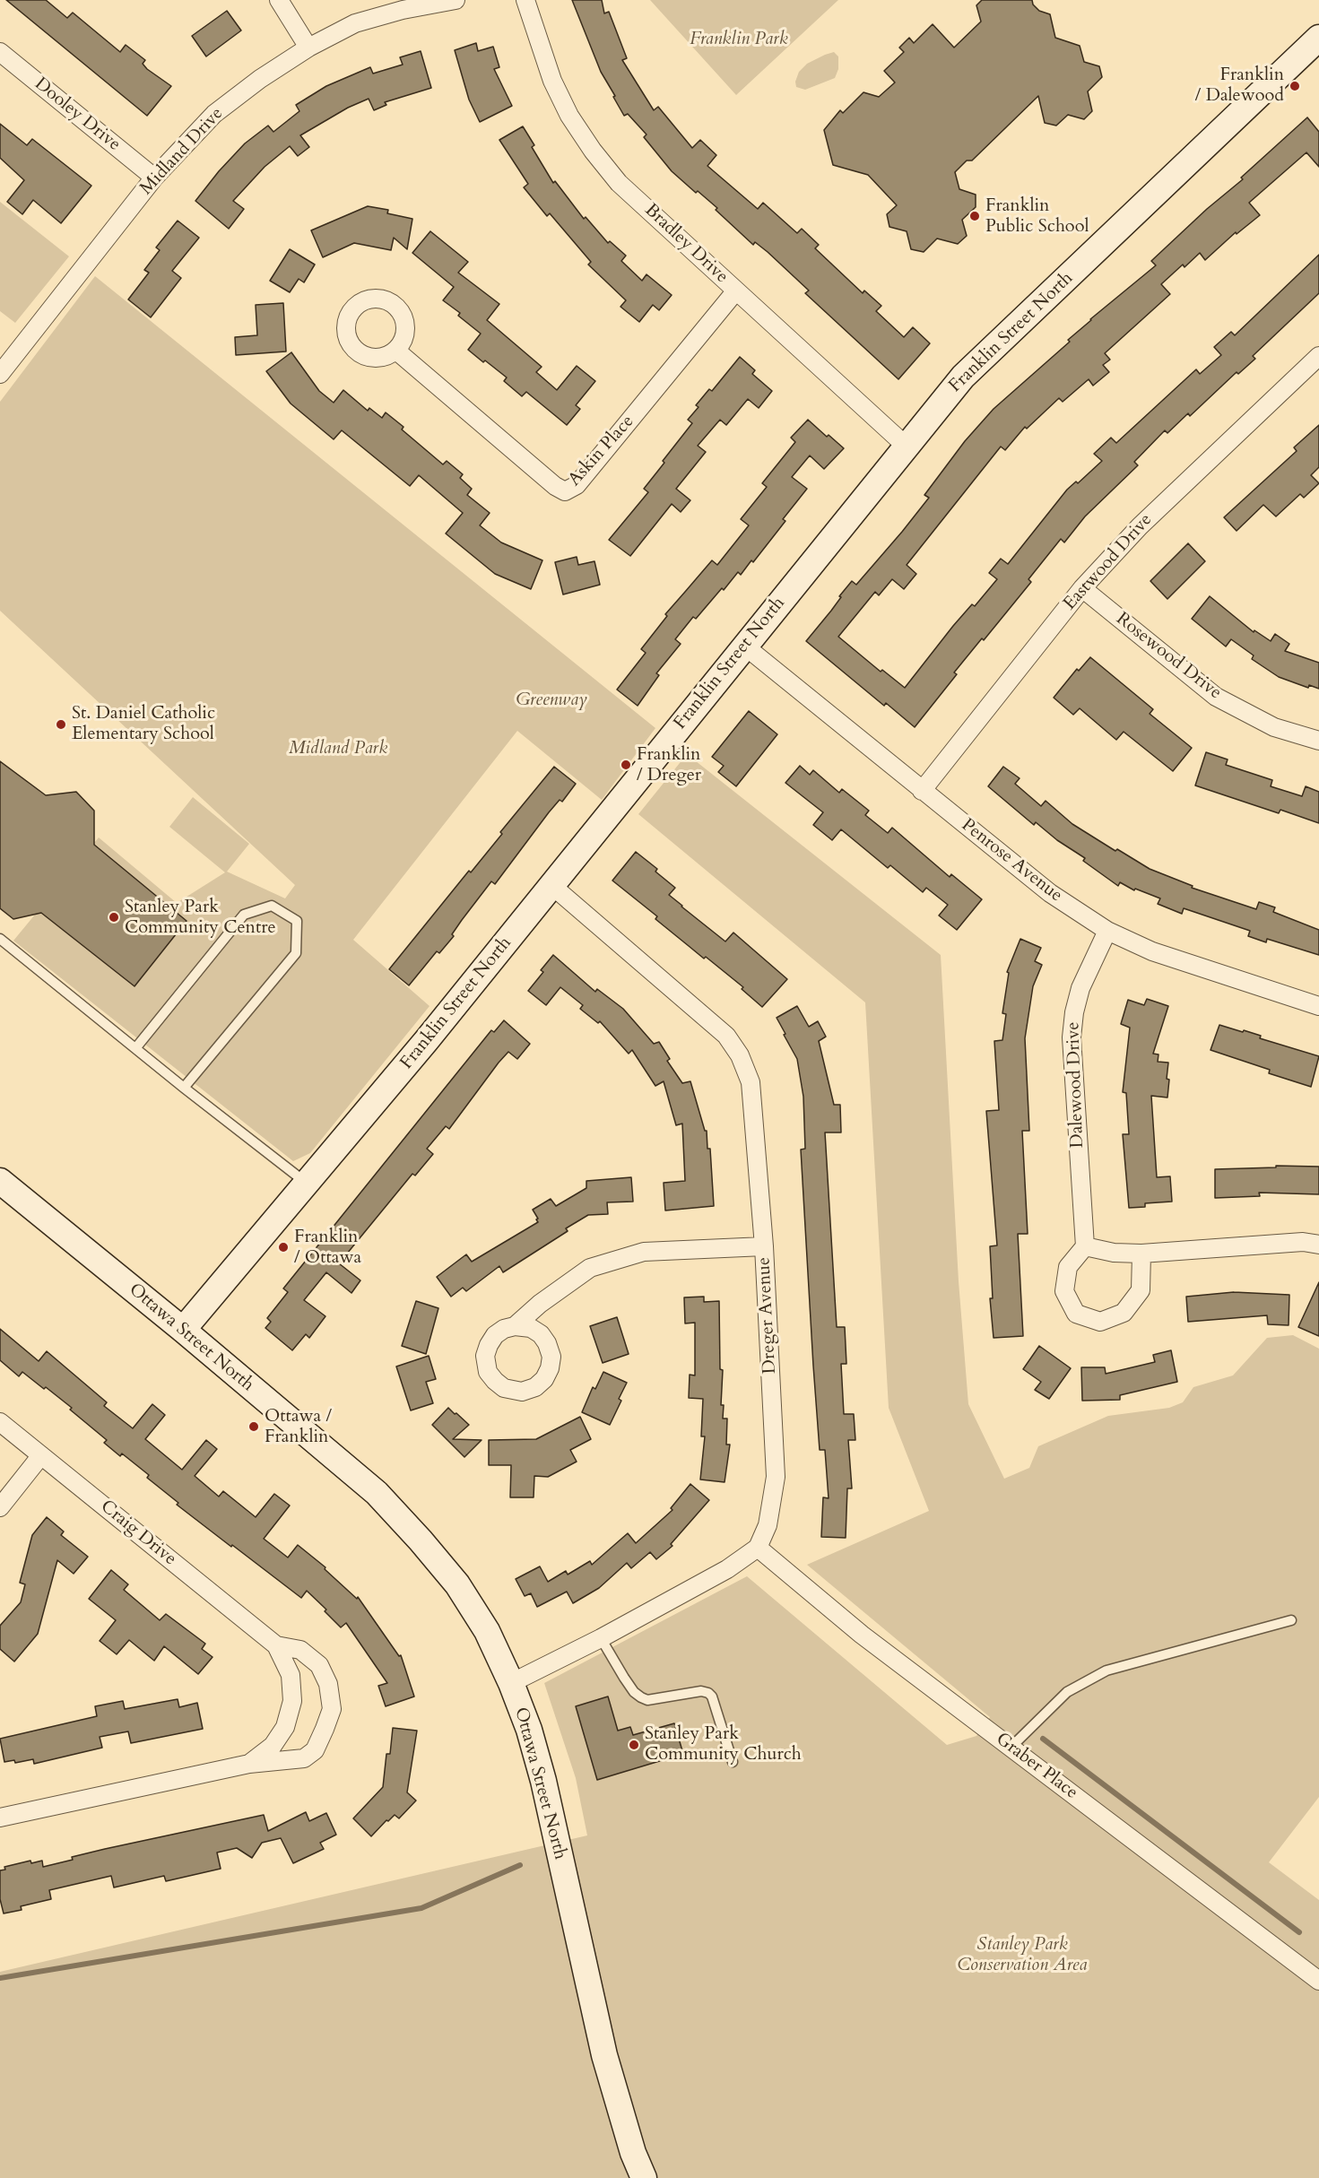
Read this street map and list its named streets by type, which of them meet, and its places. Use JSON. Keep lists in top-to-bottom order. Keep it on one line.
{"streets":{"street":["Dooley Drive","Midland Drive","Bradley Drive","Franklin Street North","Askin Place","Eastwood Drive","Rosewood Drive","Penrose Avenue","Dalewood Drive","Dreger Avenue","Ottawa Street North","Craig Drive","Graber Place"]},"crossings":[["Dooley Drive","Midland Drive"],["Bradley Drive","Franklin Street North"],["Bradley Drive","Askin Place"],["Franklin Street North","Penrose Avenue"],["Franklin Street North","Dreger Avenue"],["Franklin Street North","Ottawa Street North"],["Eastwood Drive","Rosewood Drive"],["Eastwood Drive","Penrose Avenue"],["Penrose Avenue","Dalewood Drive"],["Dreger Avenue","Graber Place"]],"parks":["Franklin Park","Greenway","Midland Park","Stanley Park Conservation Area"],"places":["Franklin / Dalewood","Franklin Public School","St. Daniel Catholic Elementary School","Franklin / Dreger","Stanley Park Community Centre","Franklin / Ottawa","Ottawa / Franklin","Stanley Park Community Church"]}
